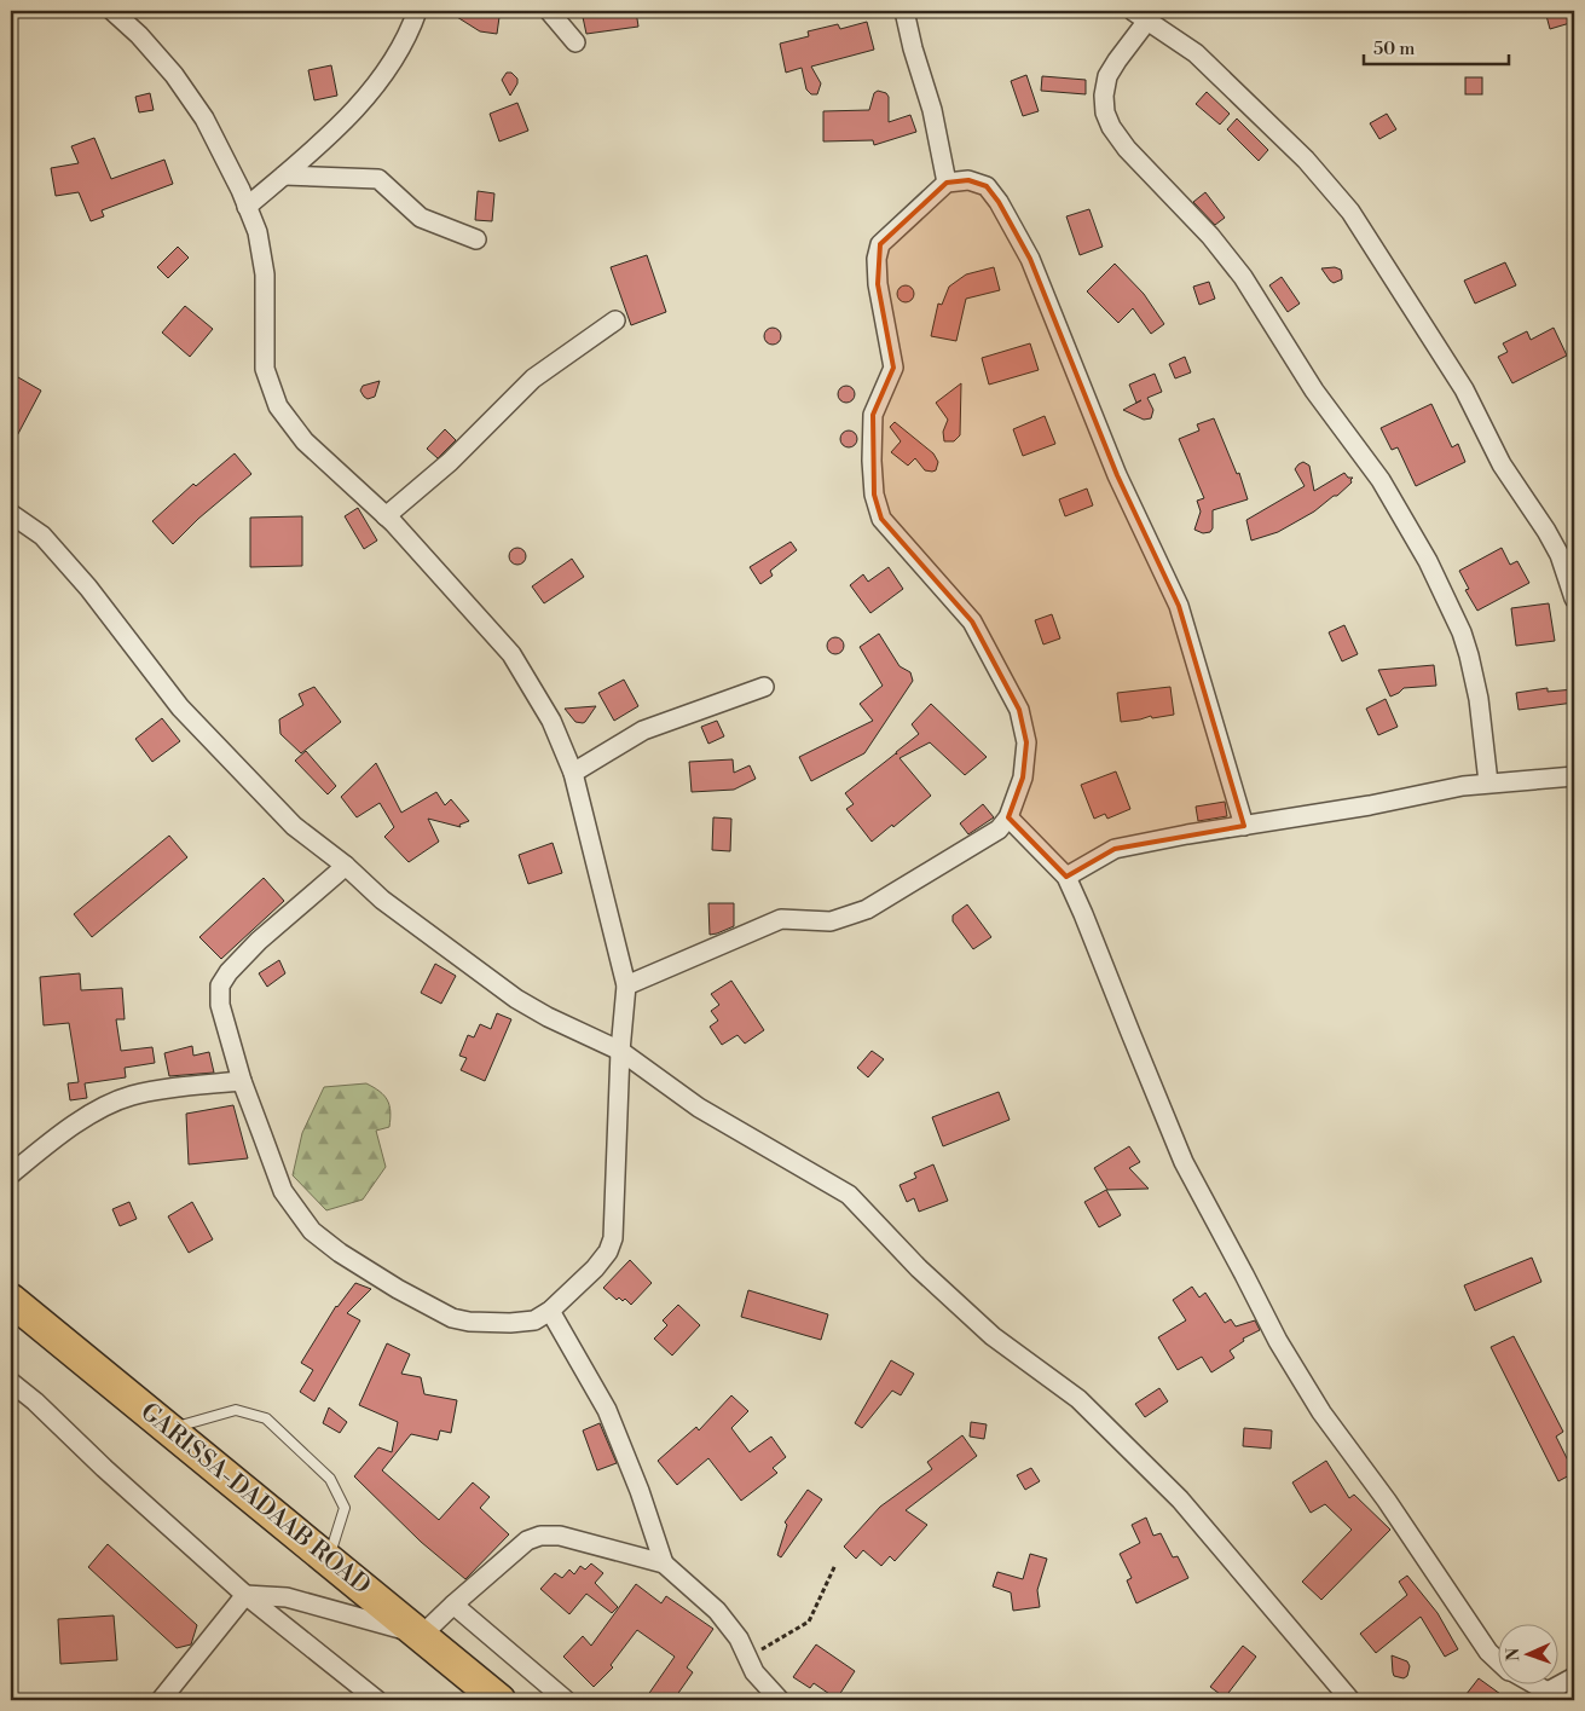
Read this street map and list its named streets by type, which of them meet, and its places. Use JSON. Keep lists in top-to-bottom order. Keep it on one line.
{"streets":{"highway":["GARISSA-DADAAB ROAD"]},"scale_bar":"50 m","north":"left"}
